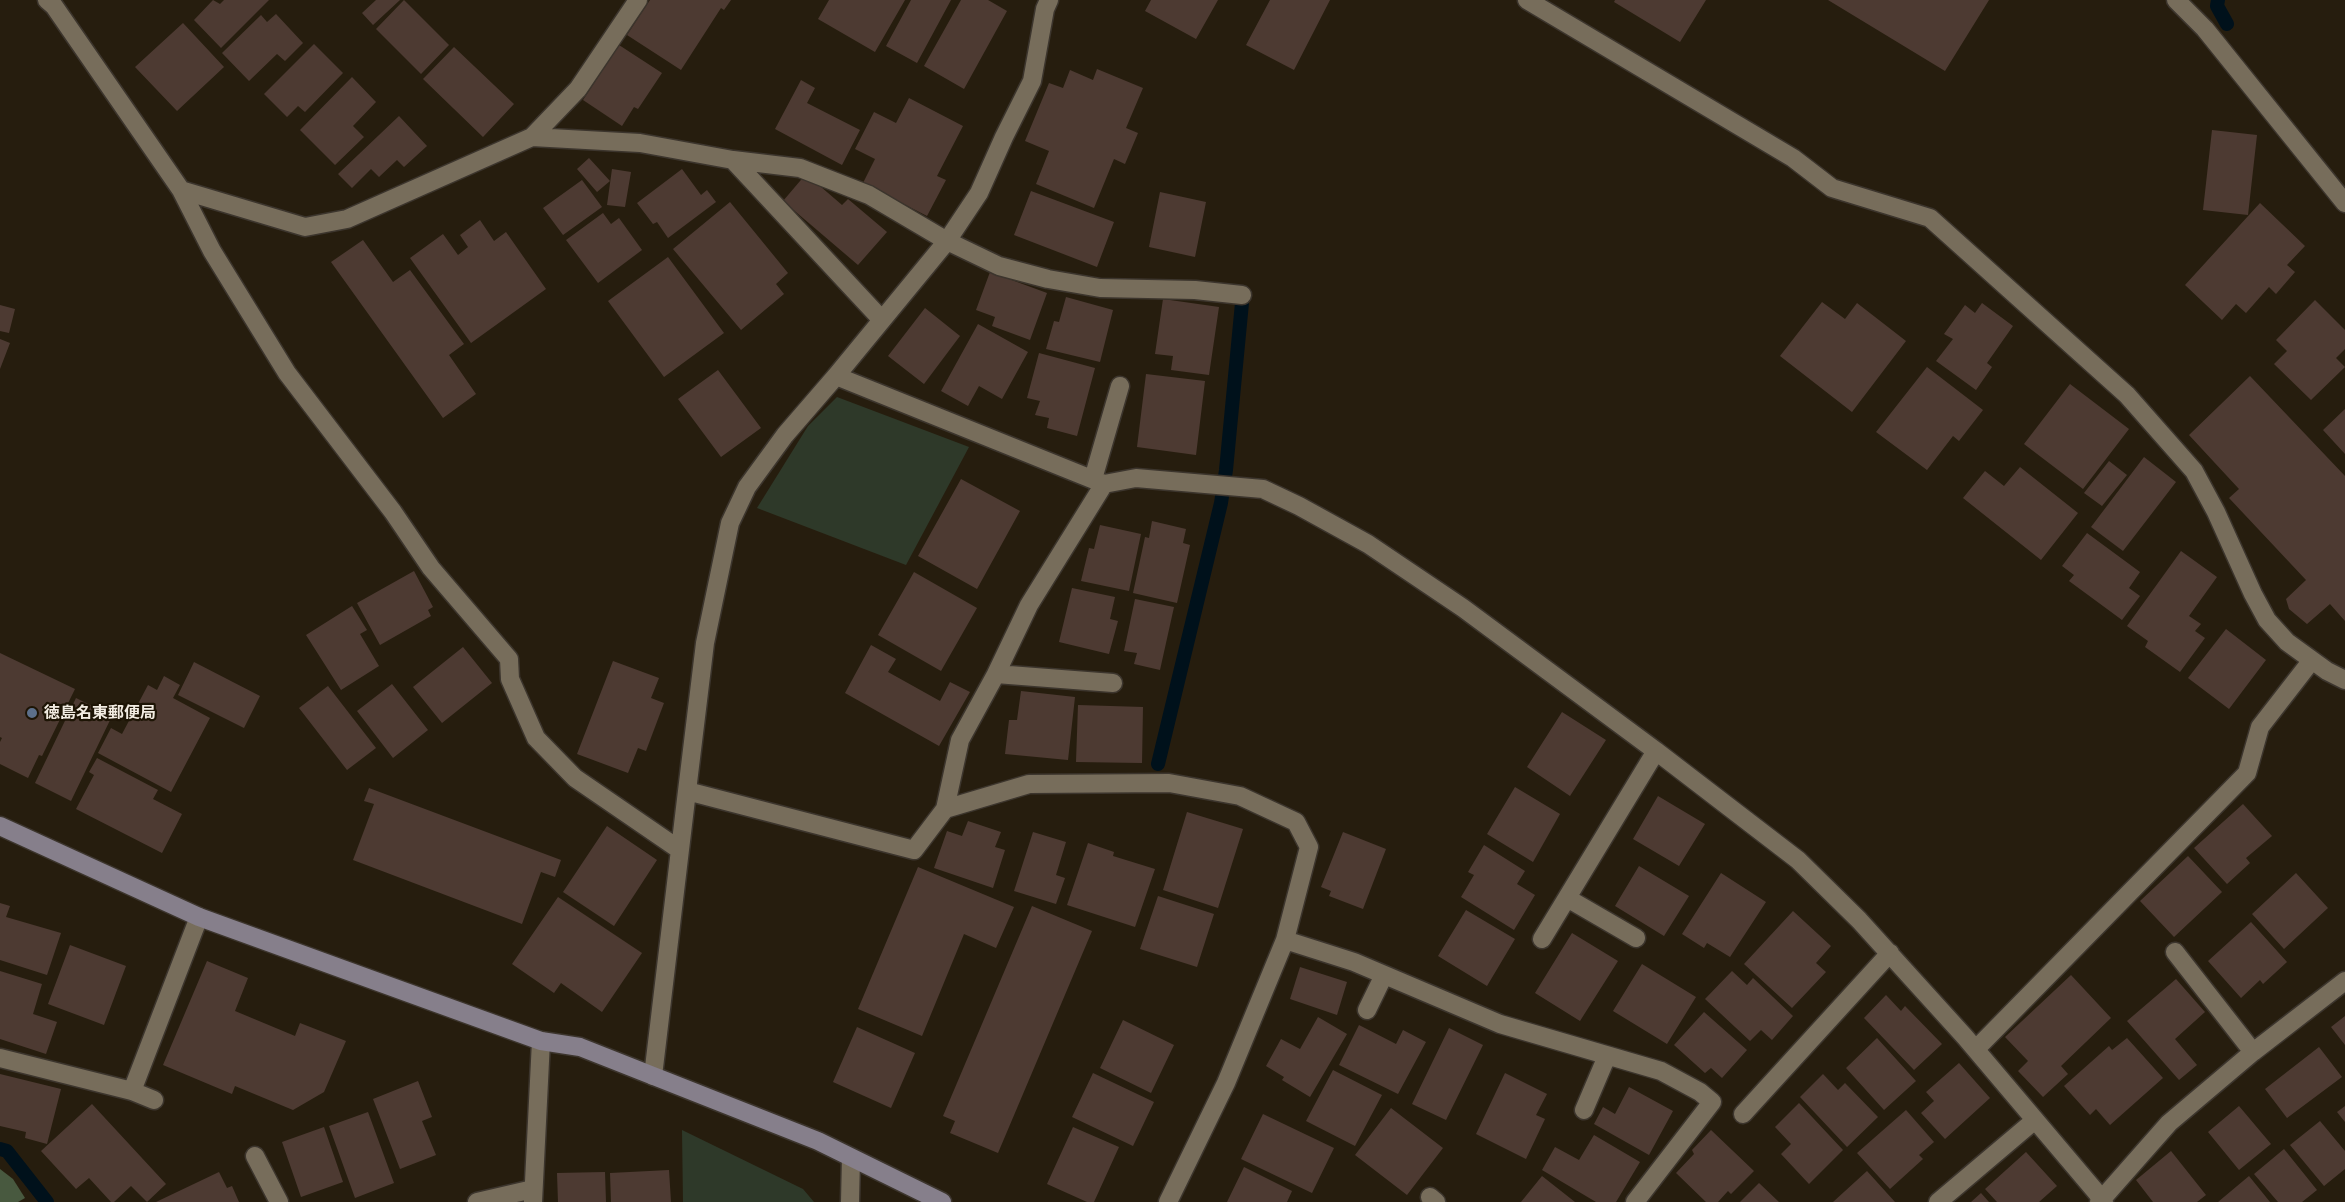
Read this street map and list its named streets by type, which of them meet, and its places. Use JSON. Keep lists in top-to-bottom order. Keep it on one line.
{"places":["徳島名東郵便局"]}
